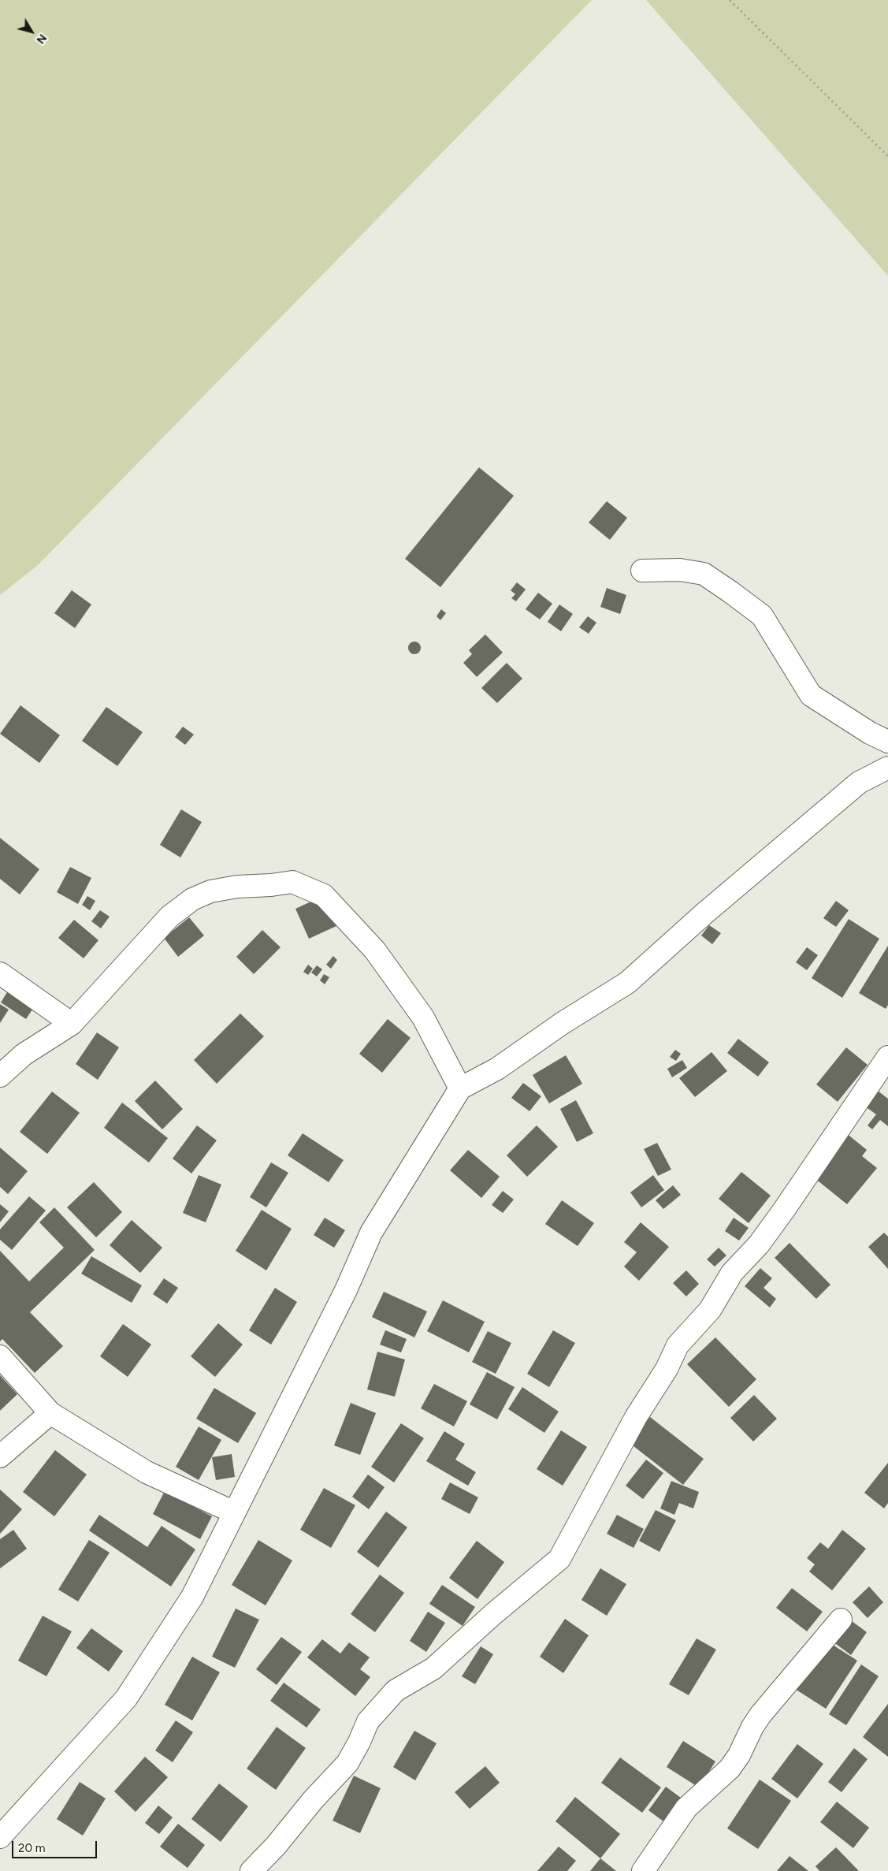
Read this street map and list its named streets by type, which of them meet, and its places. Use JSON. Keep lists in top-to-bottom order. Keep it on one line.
{"scale_bar":"20 m","north":"bottom right"}
